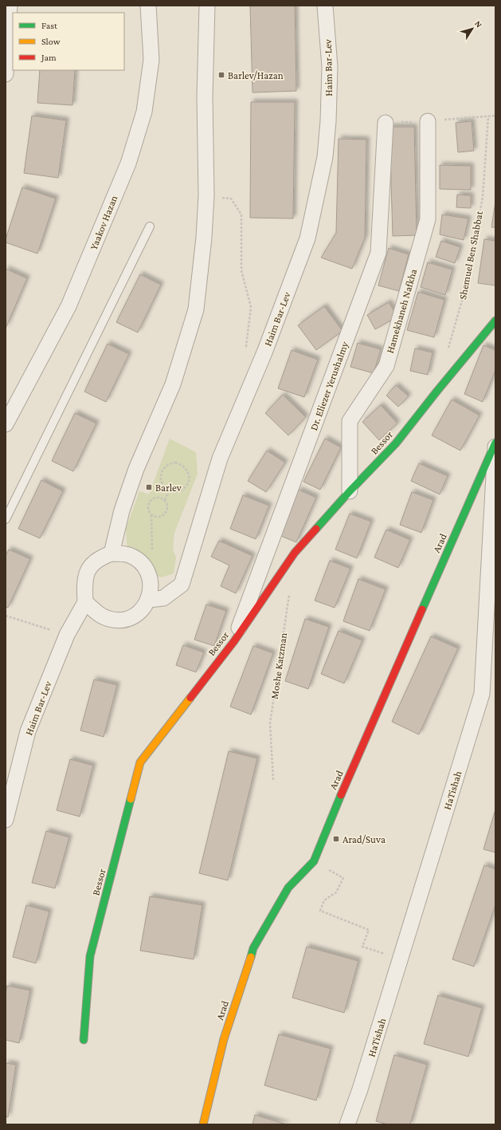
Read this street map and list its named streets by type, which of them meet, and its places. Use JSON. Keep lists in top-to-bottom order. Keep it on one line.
{"streets":{"street":["Haim Bar-Lev","Yaakov Hazan","Hamekhaneh Nafkha","Dr. Eliezer Yerushalmy","Bessor","Arad","HaTishah"],"path":["Shemuel Ben Shabbat","Moshe Katzman"]},"crossings":[["Hamekhaneh Nafkha","Bessor"],["Dr. Eliezer Yerushalmy","Bessor"]],"places":{"transit":["Barlev/Hazan","Barlev","Arad/Suva"]},"legend":["Fast","Slow","Jam"],"north":"top right"}
